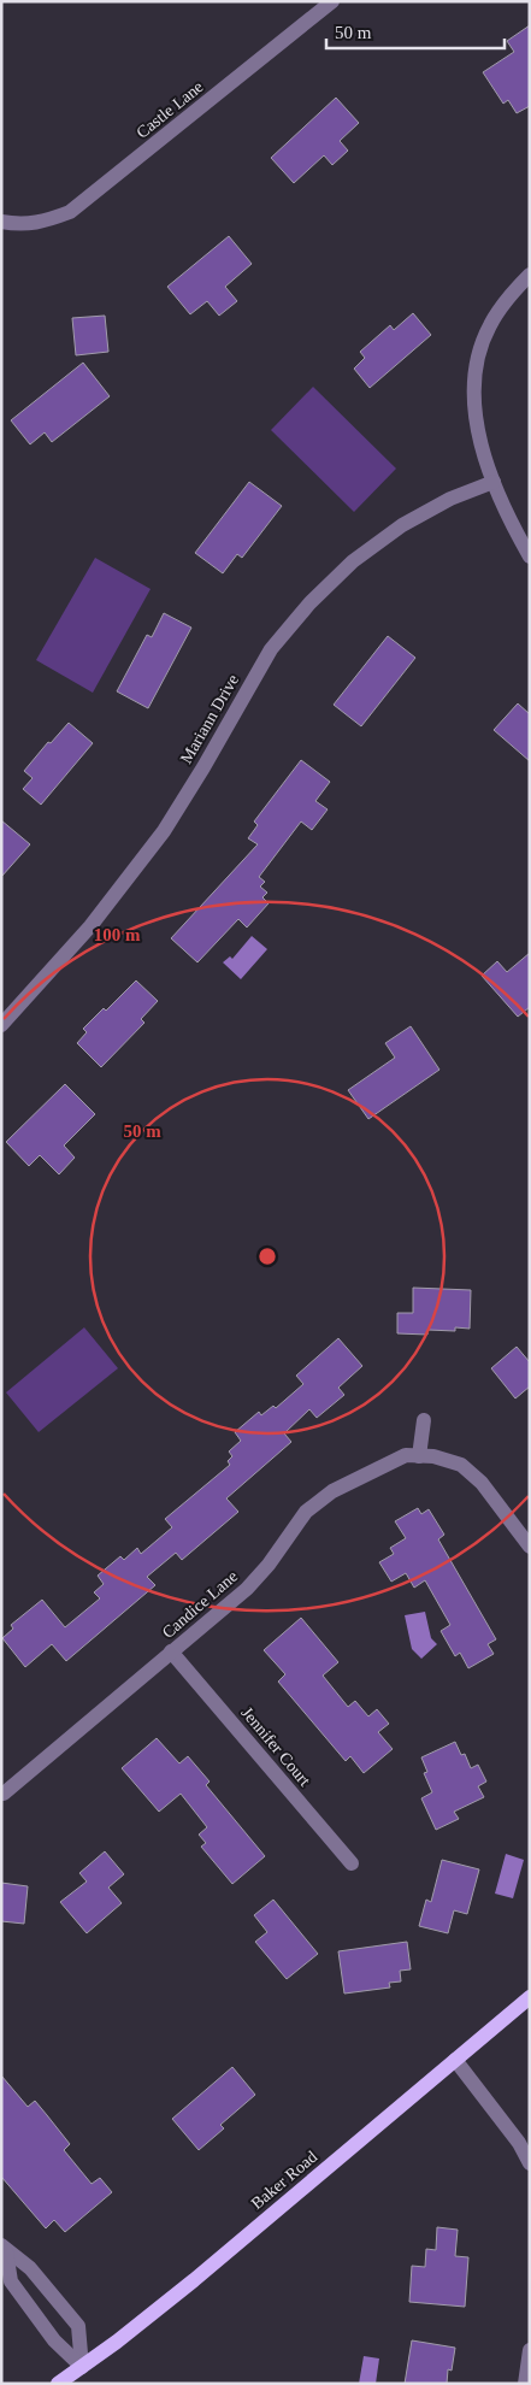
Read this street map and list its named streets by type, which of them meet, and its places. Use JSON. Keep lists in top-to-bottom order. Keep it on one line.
{"streets":{"main road":["Baker Road"],"street":["Castle Lane","Mariann Drive","Candice Lane","Jennifer Court"]},"crossings":[["Candice Lane","Jennifer Court"]],"scale_bar":"50 m","rings":["100 m","50 m"]}
